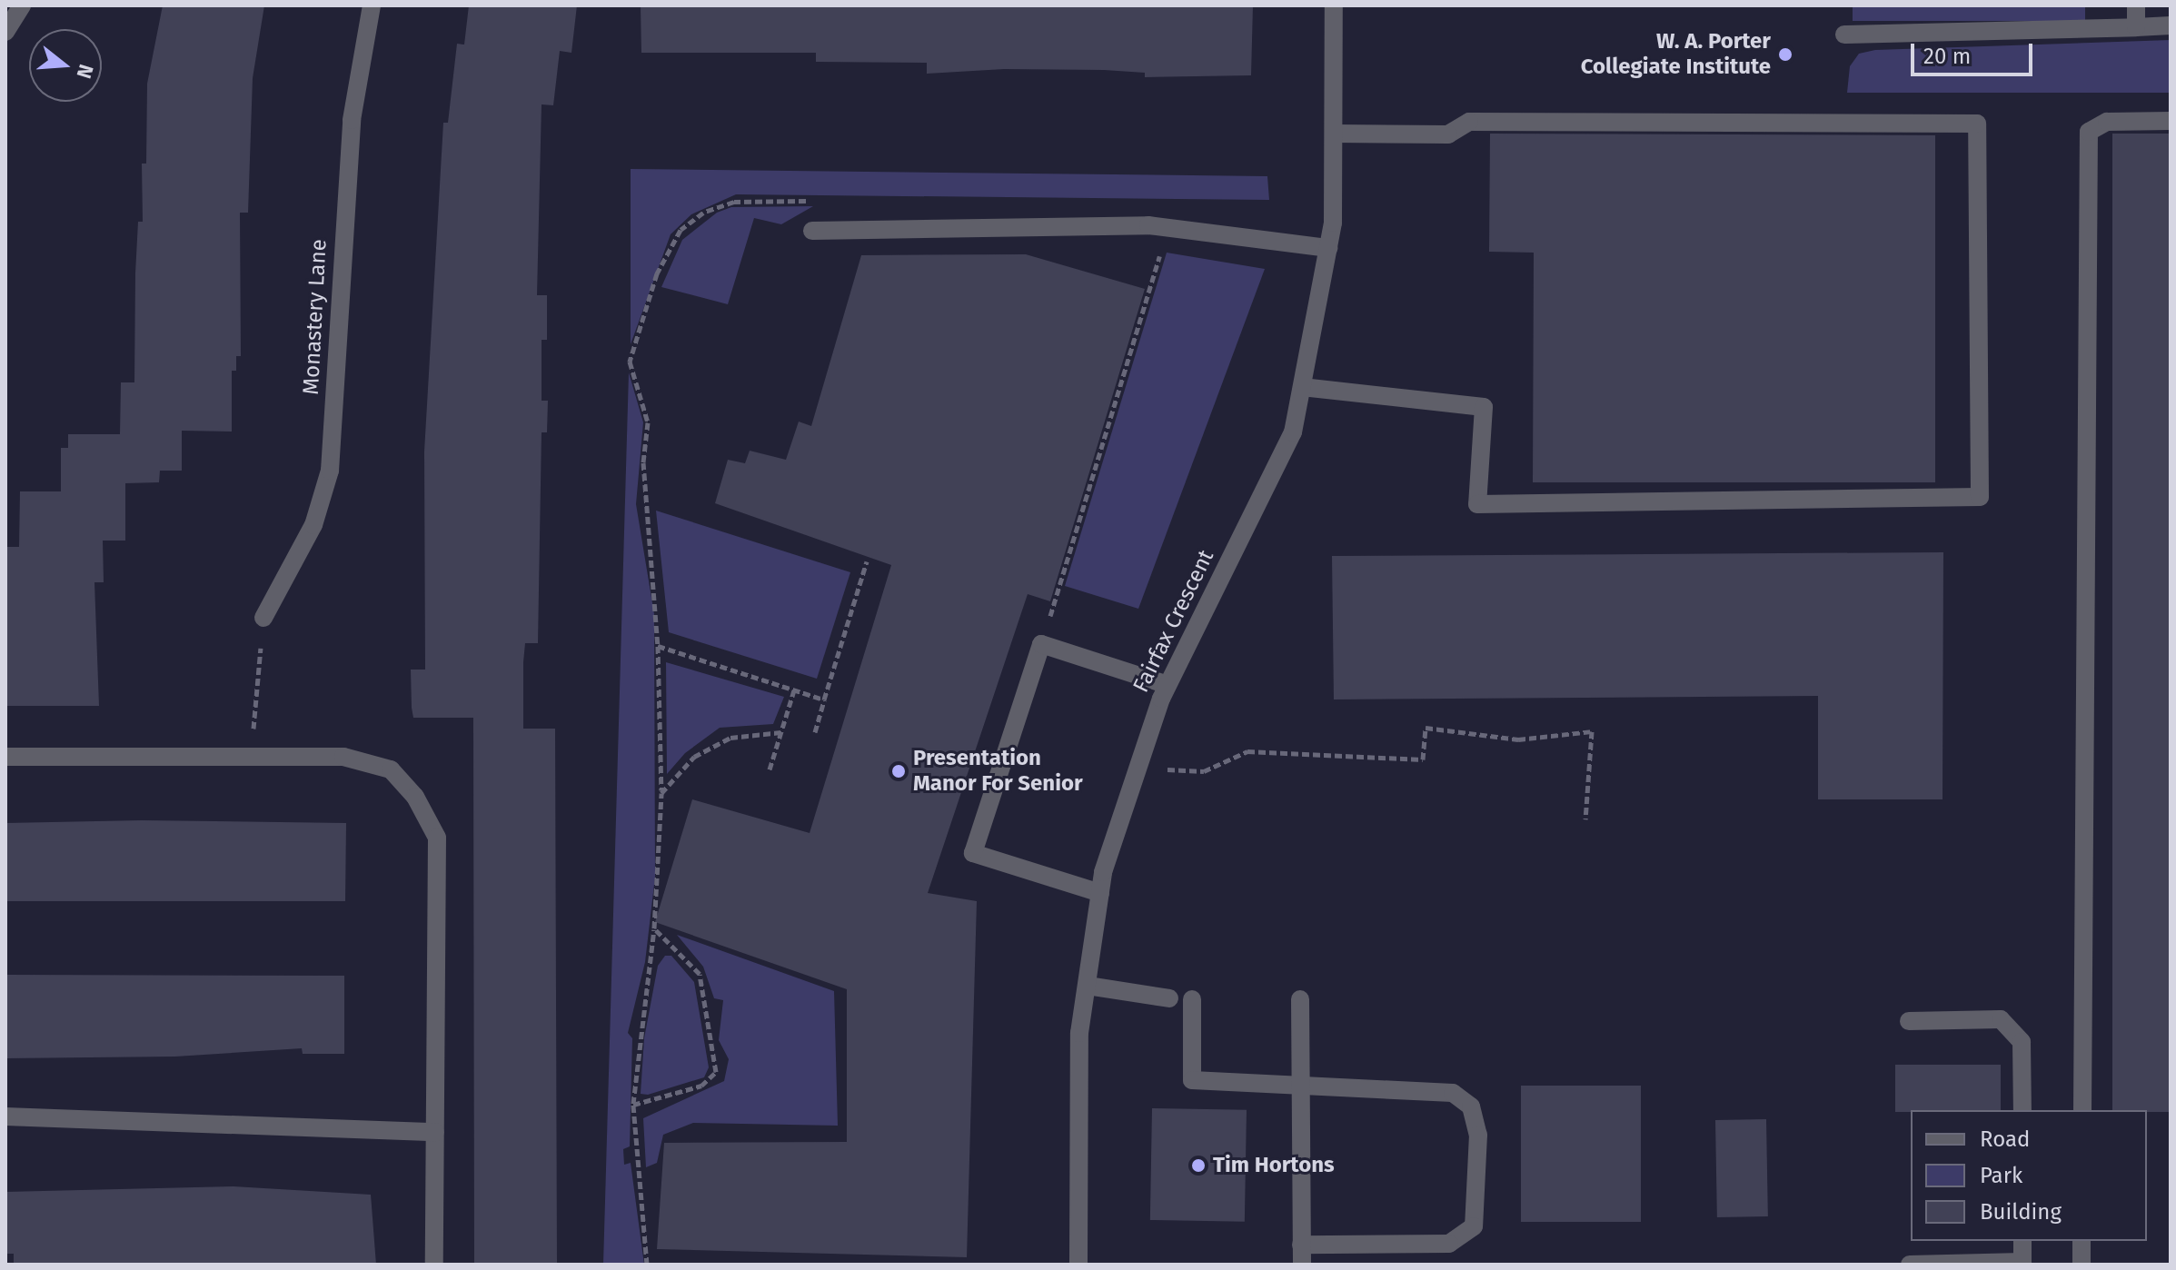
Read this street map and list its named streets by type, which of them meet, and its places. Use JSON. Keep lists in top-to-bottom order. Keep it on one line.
{"streets":{"street":["Monastery Lane","Fairfax Crescent"]},"places":["W. A. Porter Collegiate Institute","Presentation Manor For Senior","Tim Hortons"],"legend":["Road","Park","Building"],"scale_bar":"20 m","north":"right"}
